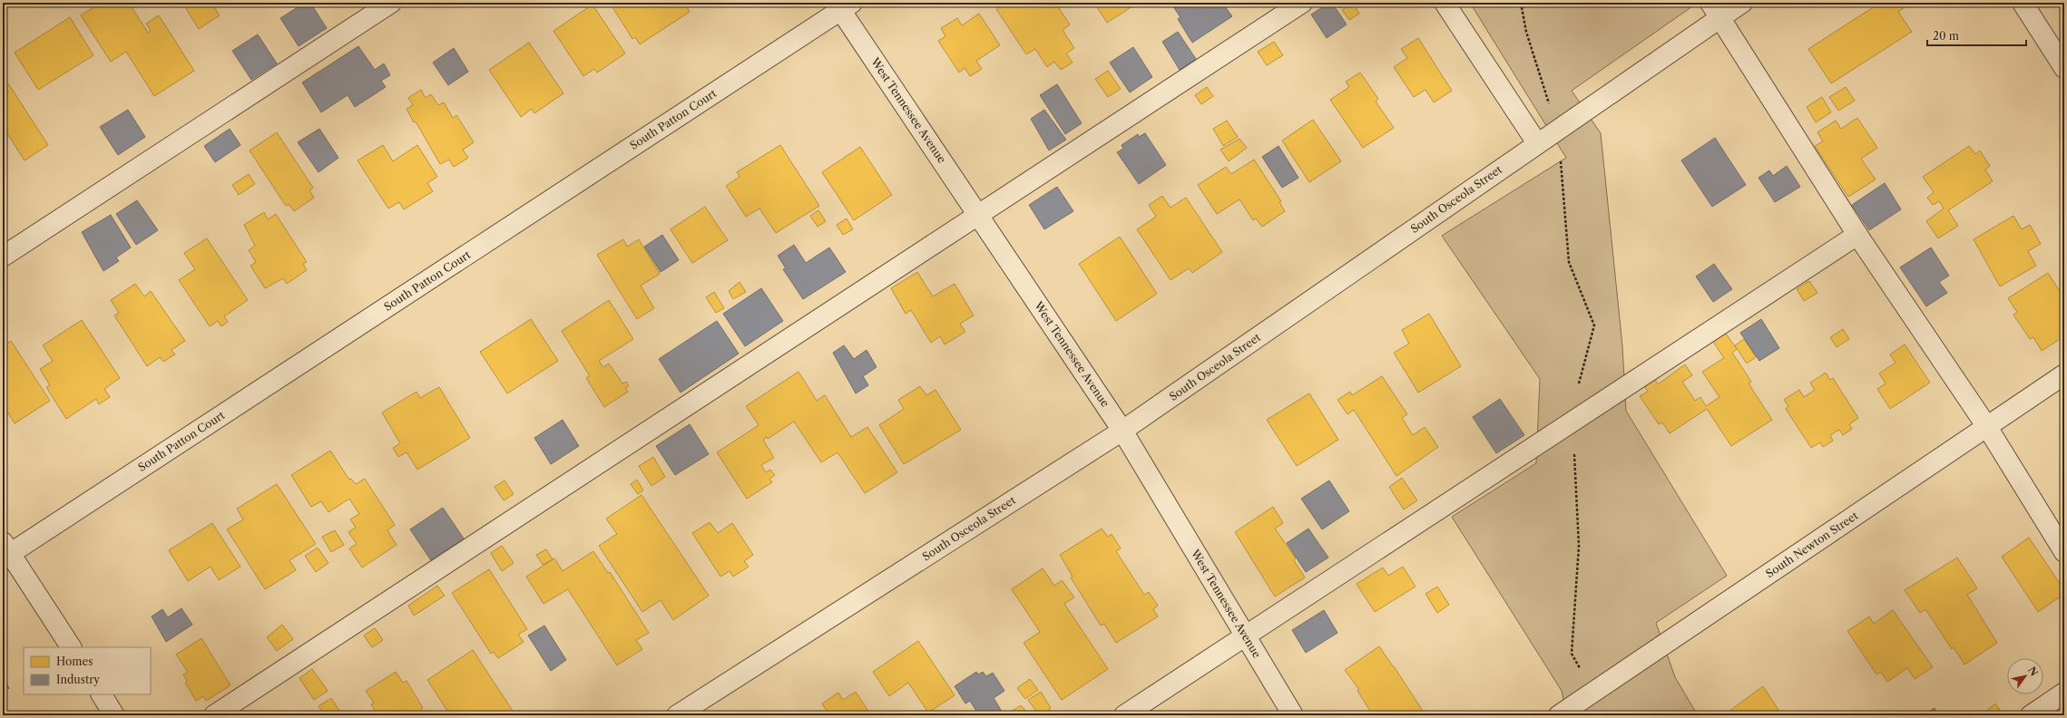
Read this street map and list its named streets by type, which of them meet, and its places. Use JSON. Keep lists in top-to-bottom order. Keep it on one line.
{"streets":{"street":["West Tennessee Avenue","South Patton Court","South Osceola Street","South Newton Street"]},"crossings":[["West Tennessee Avenue","South Patton Court"],["West Tennessee Avenue","South Osceola Street"]],"legend":["Homes","Industry"],"scale_bar":"20 m","north":"top right"}
